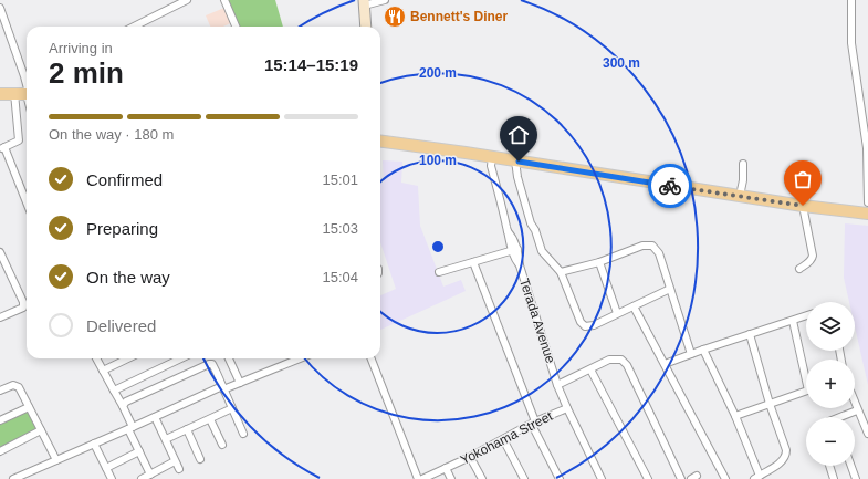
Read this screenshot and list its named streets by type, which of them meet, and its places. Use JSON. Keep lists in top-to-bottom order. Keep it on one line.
{"streets":{"street":["Terada Avenue","Yokohama Street"]},"crossings":[["Terada Avenue","Yokohama Street"]],"places":{"restaurant":["Bennett's Diner"]},"page":{"heading":["2 min","Arriving in","15:14–15:19"],"bar":"On the way · 180 m","list":[["Confirmed","15:01"],["Preparing","15:03"],["On the way","15:04"],"Delivered"],"map_buttons":["+","−"]},"rings":["300 m","200 m","100 m"]}
